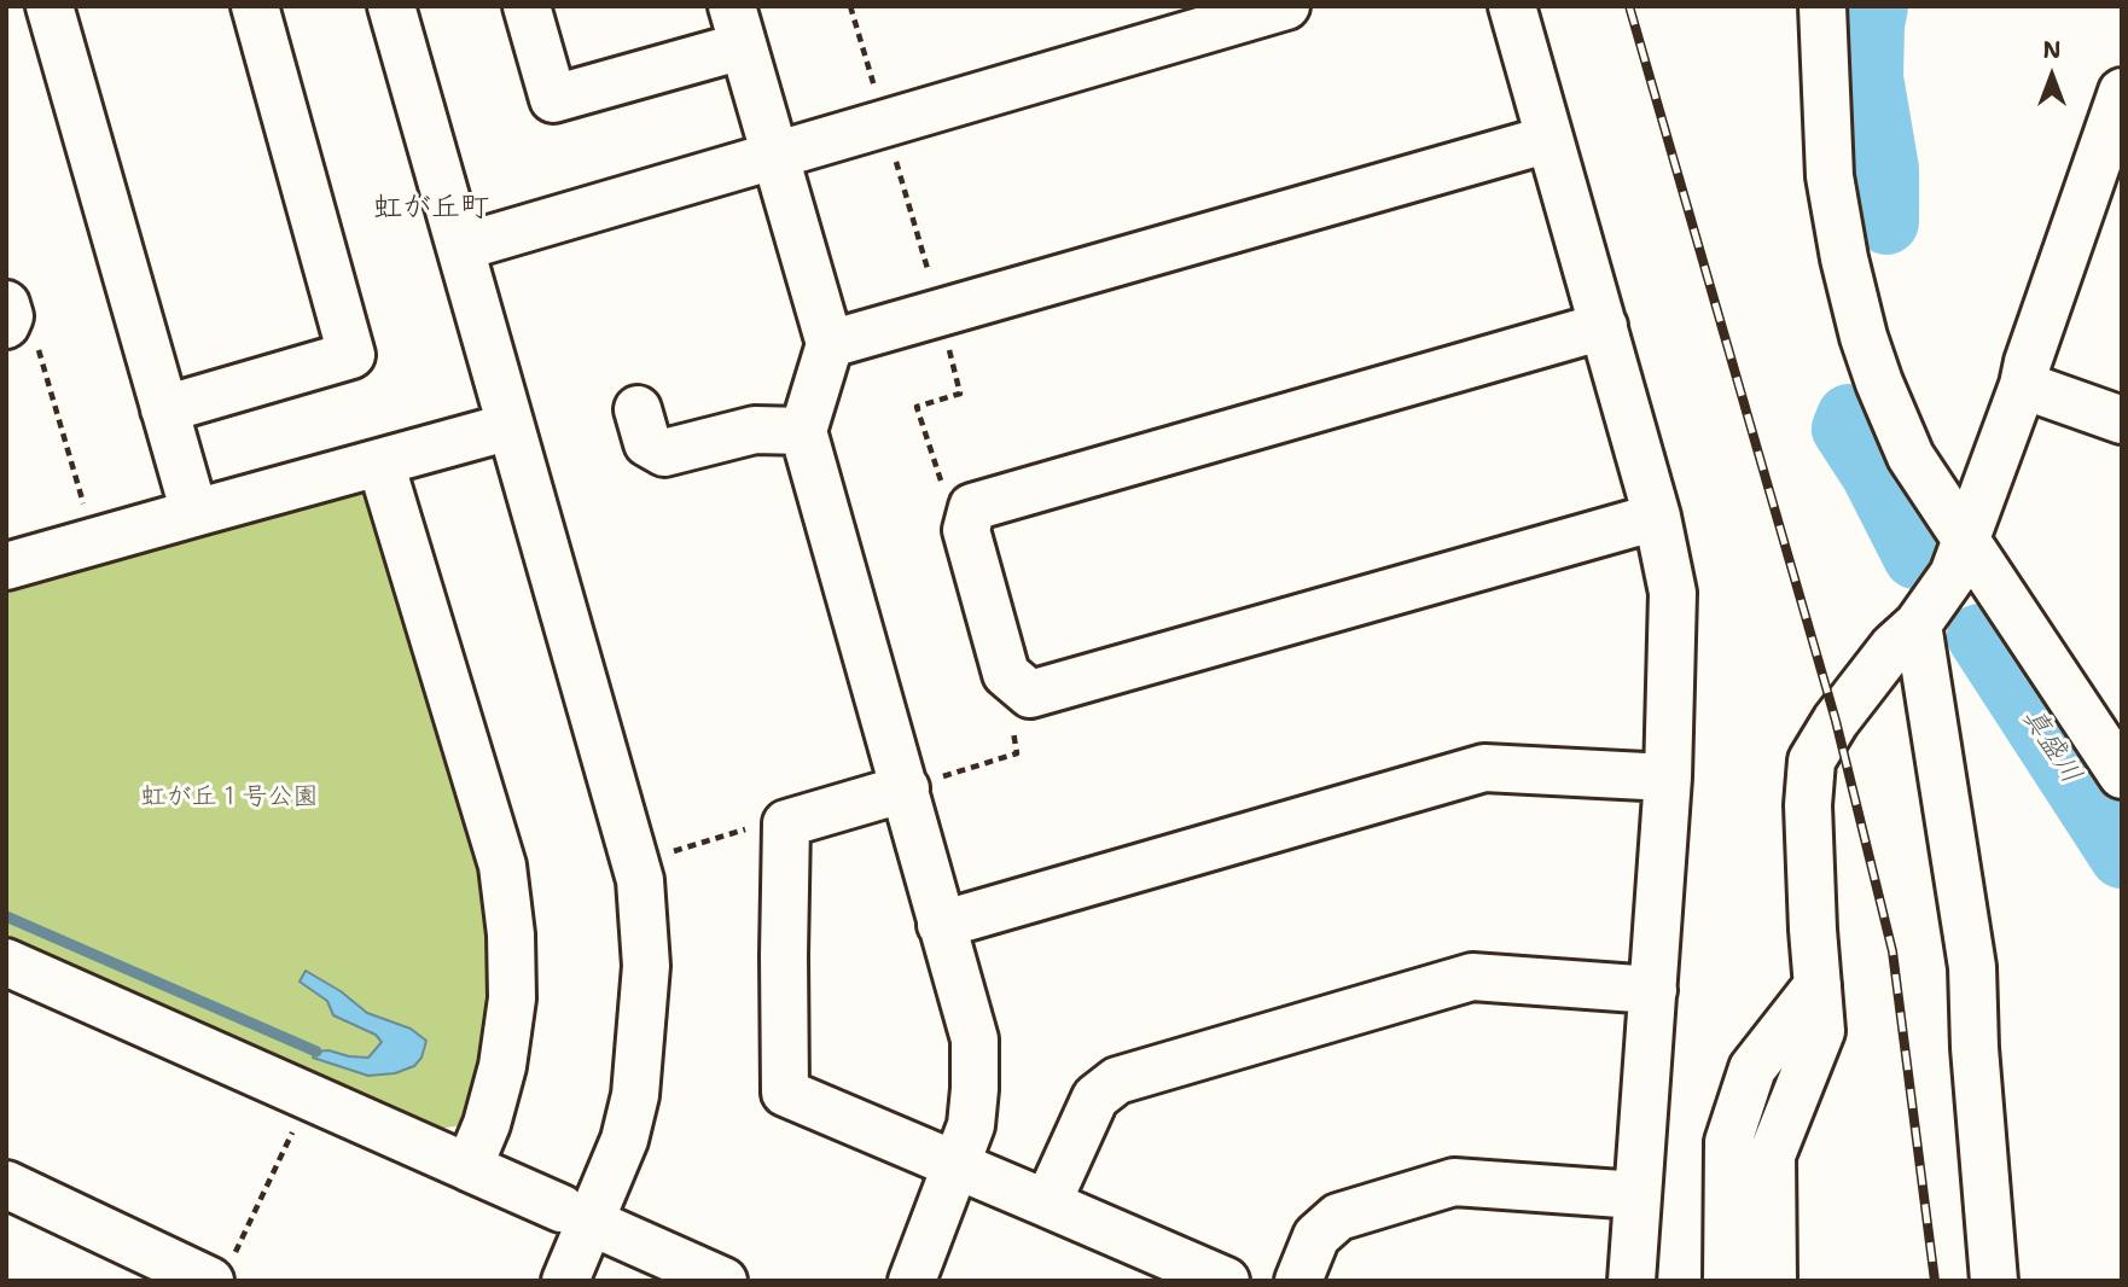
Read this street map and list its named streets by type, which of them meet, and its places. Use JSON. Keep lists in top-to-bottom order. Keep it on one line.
{"districts":["虹が丘町"],"water":["真盛川"],"parks":["虹が丘１号公園"],"north":"top"}
